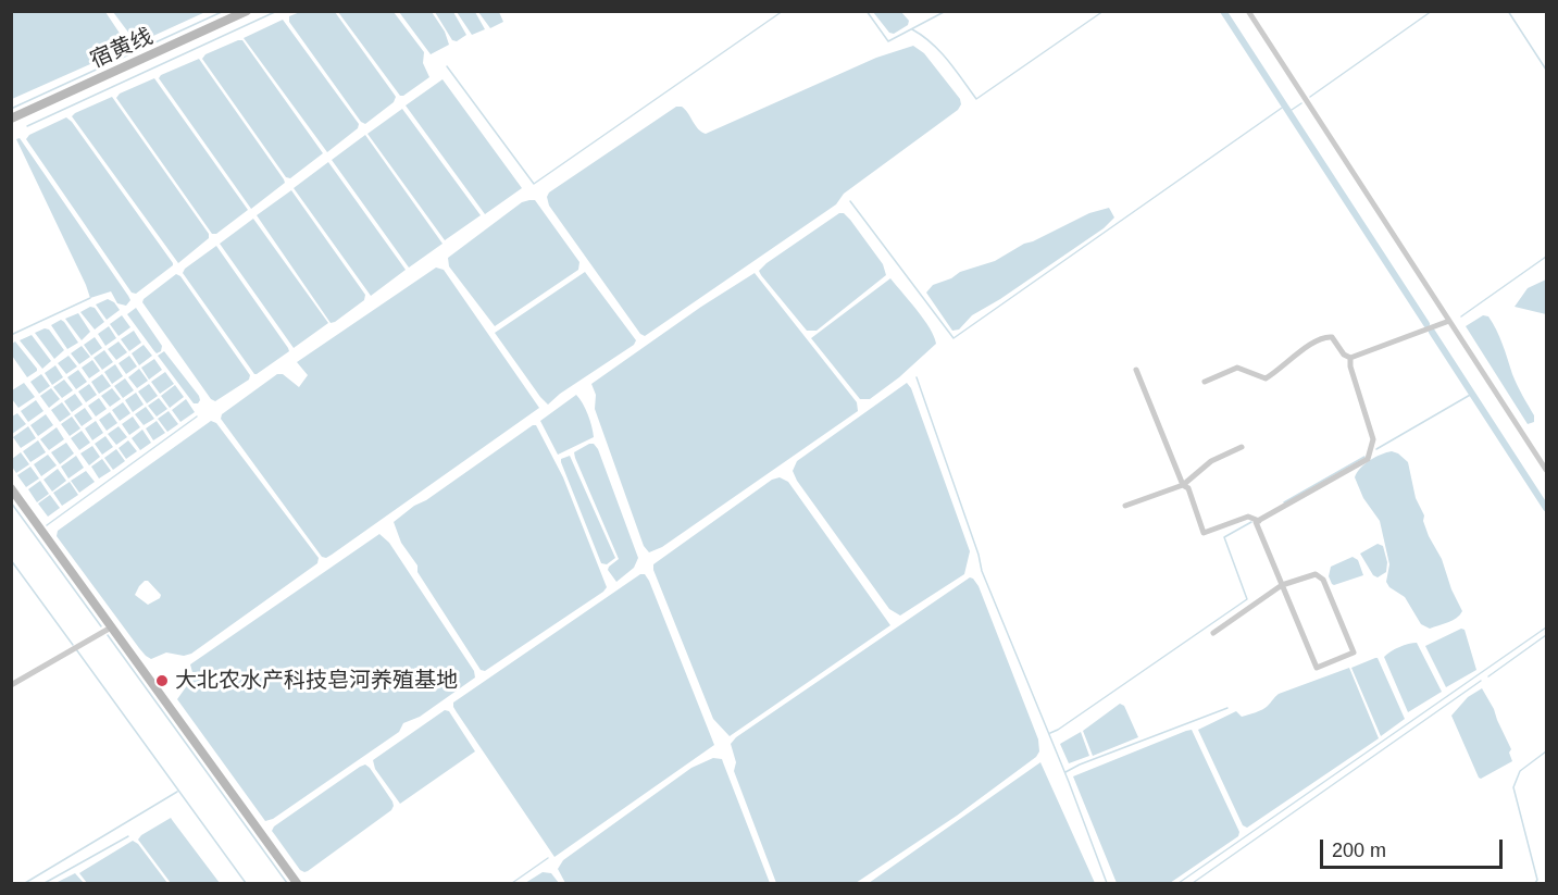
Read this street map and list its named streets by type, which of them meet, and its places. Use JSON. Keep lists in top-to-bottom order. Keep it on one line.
{"streets":{"street":["宿黄线"]},"places":["大北农水产科技皂河养殖基地"],"scale_bar":"200 m"}
